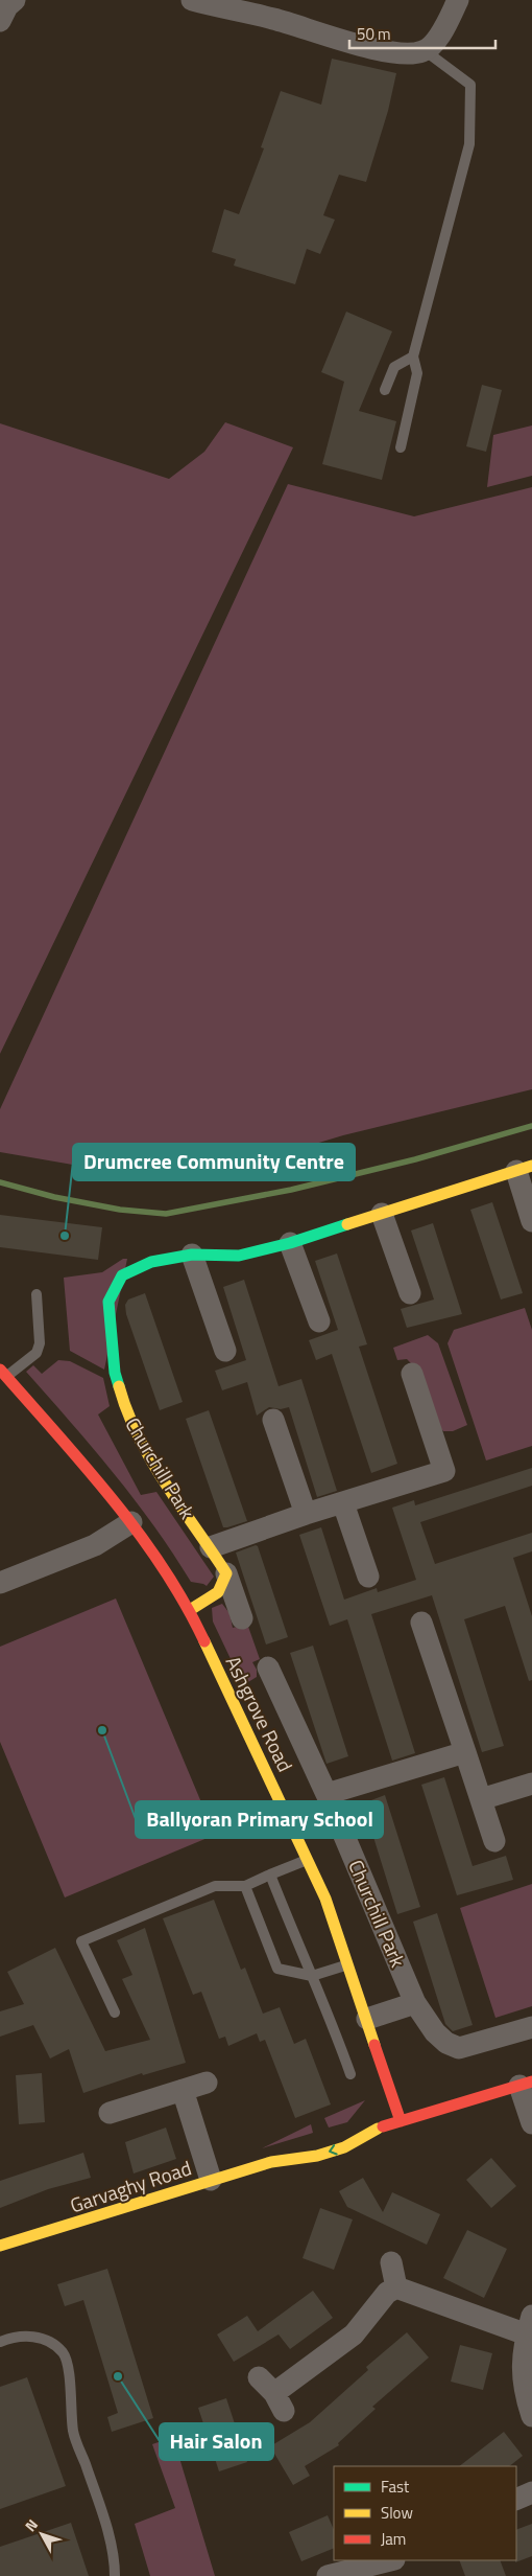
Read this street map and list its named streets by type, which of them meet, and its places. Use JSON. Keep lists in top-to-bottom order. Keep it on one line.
{"streets":{"street":["Churchill Park","Ashgrove Road","Garvaghy Road"]},"crossings":[["Ashgrove Road","Garvaghy Road"]],"places":["Drumcree Community Centre","Ballyoran Primary School","Hair Salon"],"legend":["Fast","Slow","Jam"],"scale_bar":"50 m","north":"top left"}
